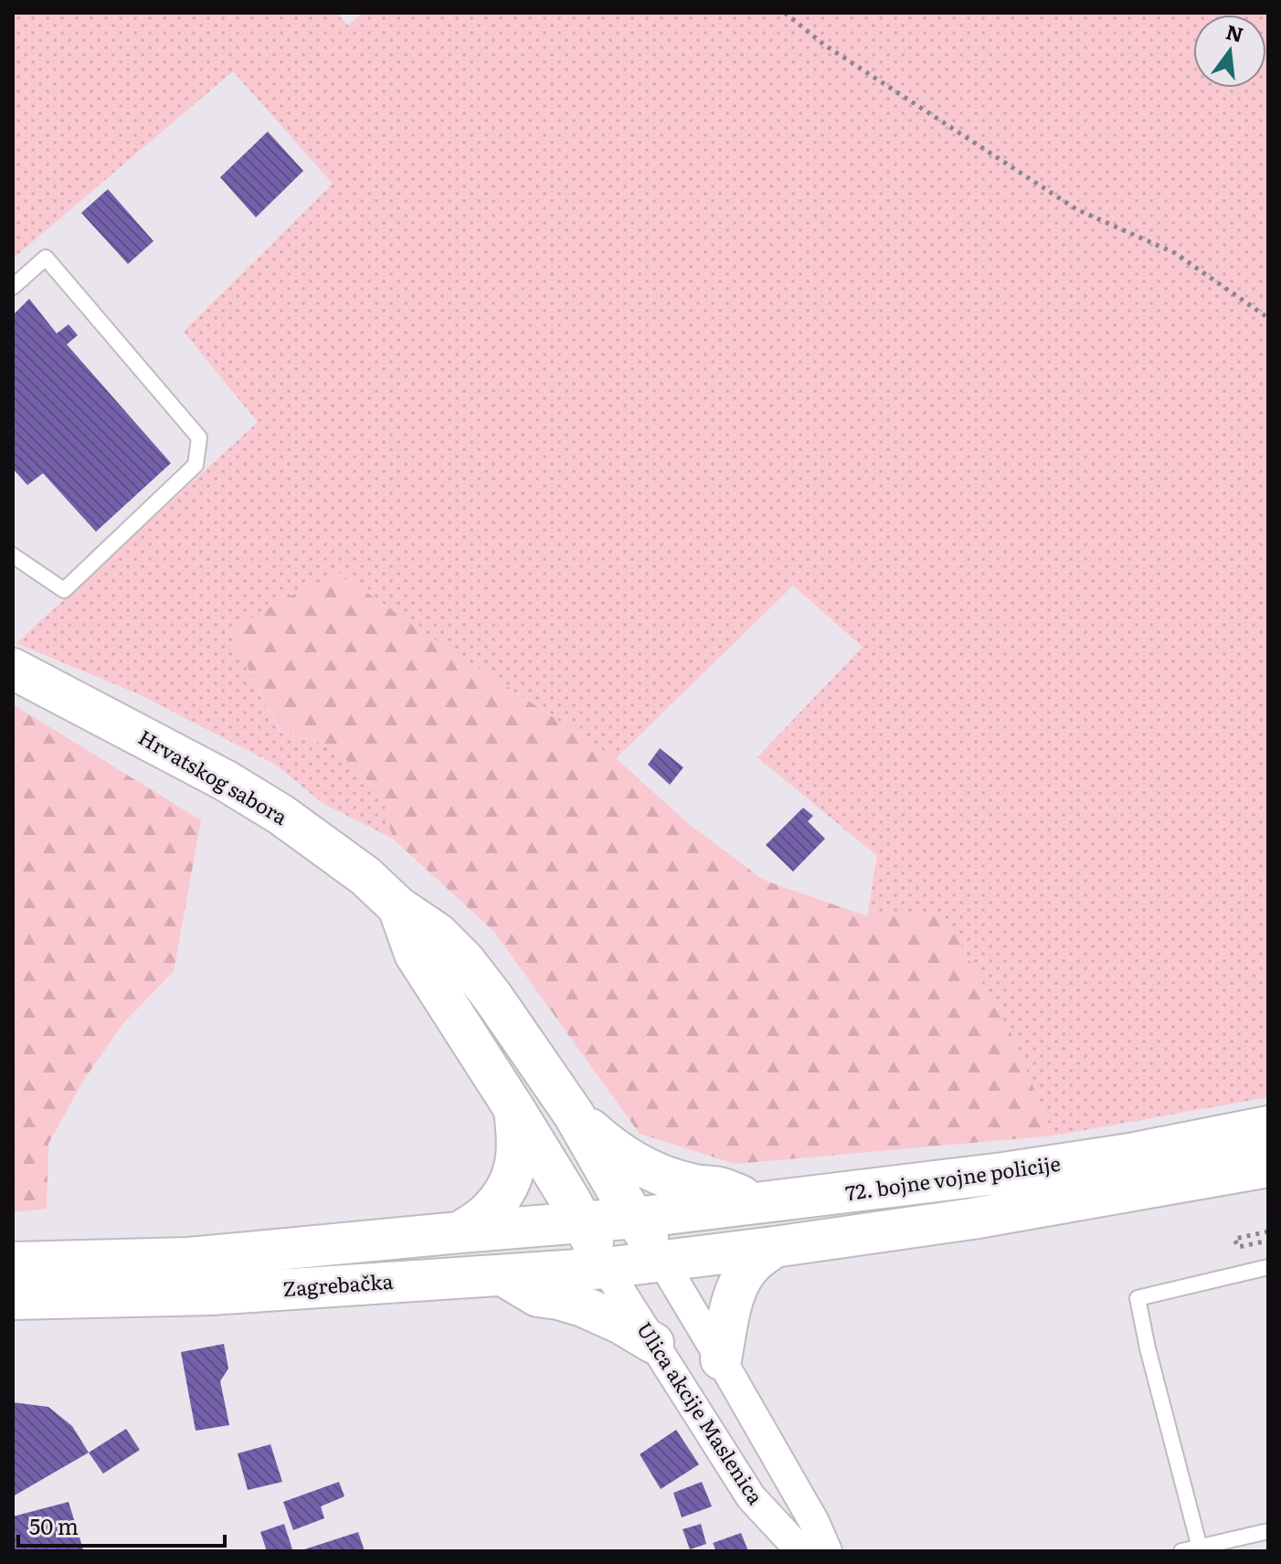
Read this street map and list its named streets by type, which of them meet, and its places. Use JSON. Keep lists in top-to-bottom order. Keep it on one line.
{"streets":{"main road":["Hrvatskog sabora","72. bojne vojne policije","Zagrebačka"],"street":["Ulica akcije Maslenica"]},"crossings":[["Hrvatskog sabora","72. bojne vojne policije"],["Hrvatskog sabora","Zagrebačka"],["Hrvatskog sabora","Ulica akcije Maslenica"],["72. bojne vojne policije","Zagrebačka"],["72. bojne vojne policije","Ulica akcije Maslenica"],["Zagrebačka","Ulica akcije Maslenica"]],"scale_bar":"50 m","north":"top"}
